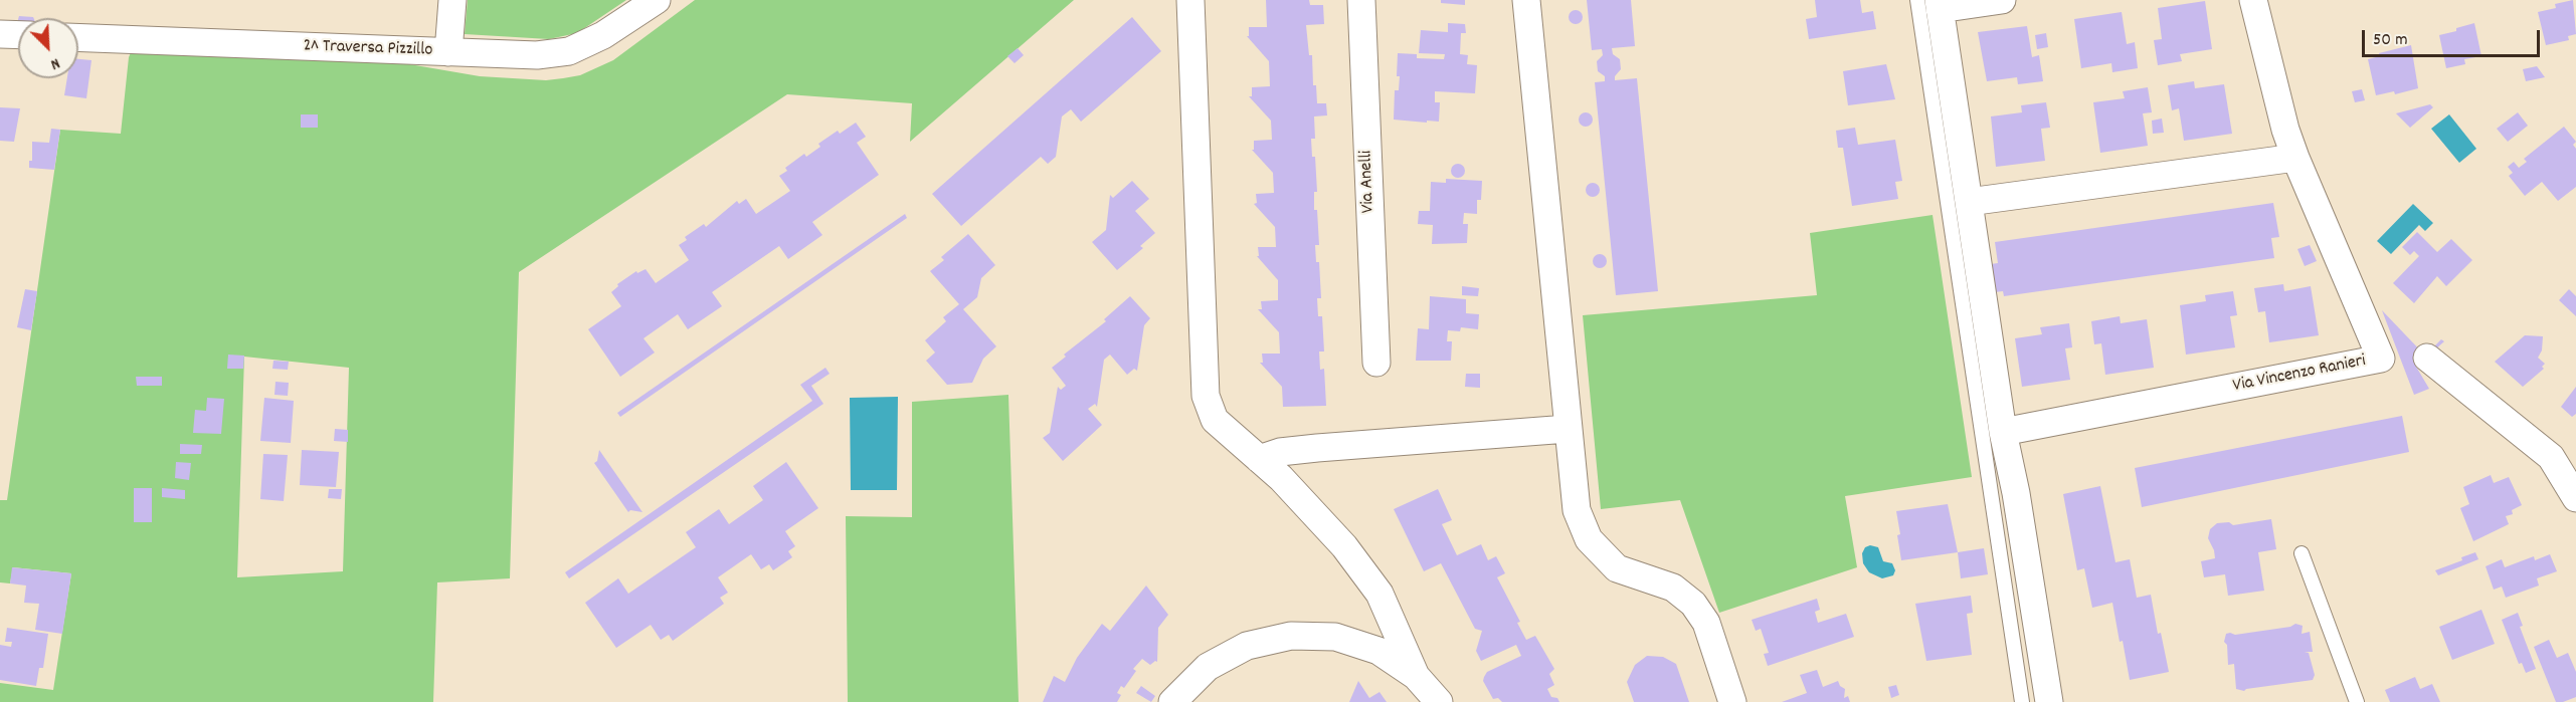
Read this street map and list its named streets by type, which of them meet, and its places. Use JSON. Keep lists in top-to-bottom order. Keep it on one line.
{"streets":{"street":["2^ Traversa Pizzillo","Via Anelli","Via Vincenzo Ranieri"]},"scale_bar":"50 m","north":"bottom right"}
